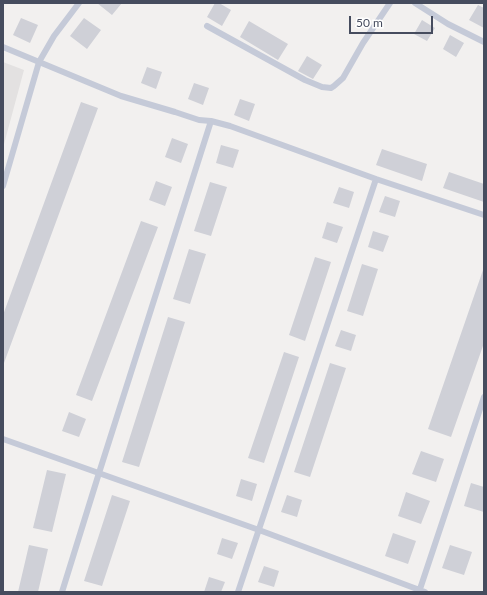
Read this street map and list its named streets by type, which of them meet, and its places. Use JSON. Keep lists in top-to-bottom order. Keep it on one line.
{"scale_bar":"50 m"}
